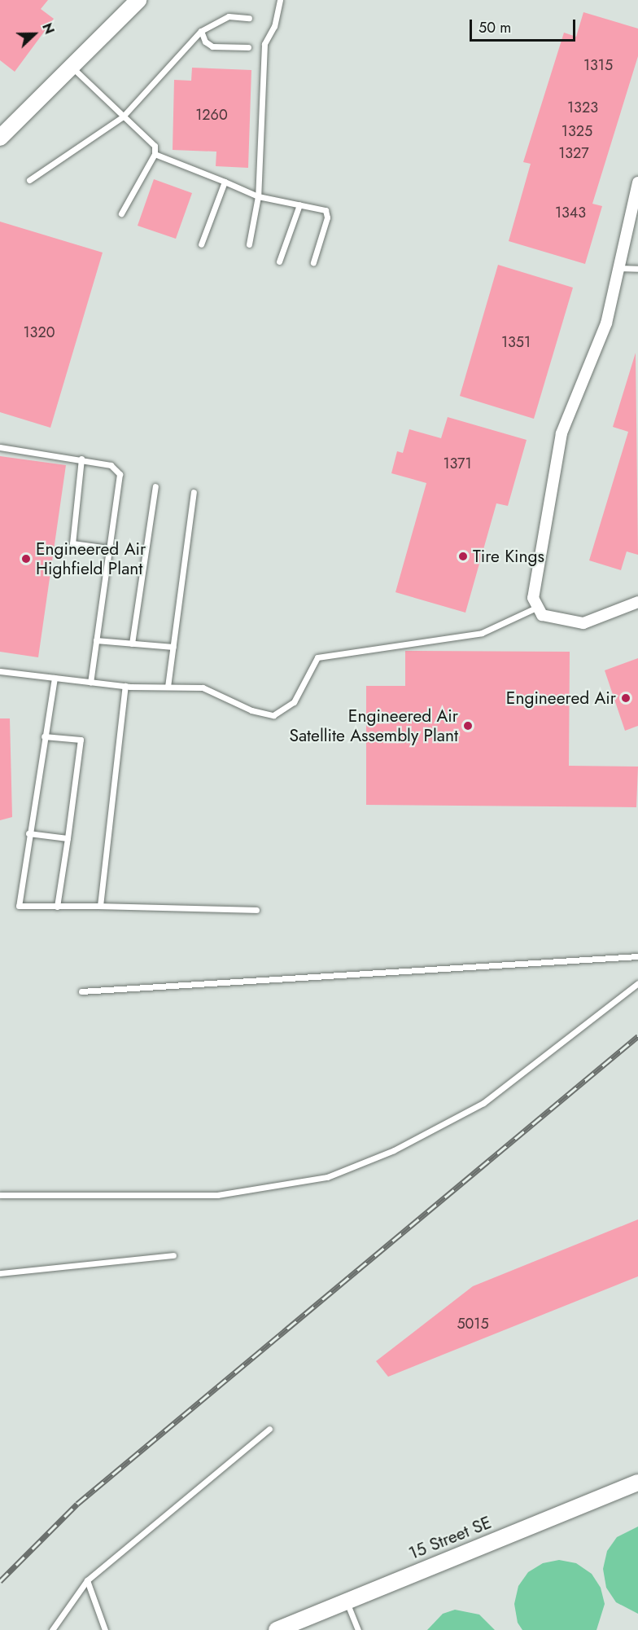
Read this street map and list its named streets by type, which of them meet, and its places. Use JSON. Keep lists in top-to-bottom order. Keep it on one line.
{"streets":{"street":["15 Street SE"]},"places":["Tire Kings","Engineered Air Highfield Plant","Engineered Air","Engineered Air Satellite Assembly Plant"],"house_numbers":["1315","1323","1260","1325","1327","1343","1320","1351","1371","5015"],"scale_bar":"50 m","north":"right"}
